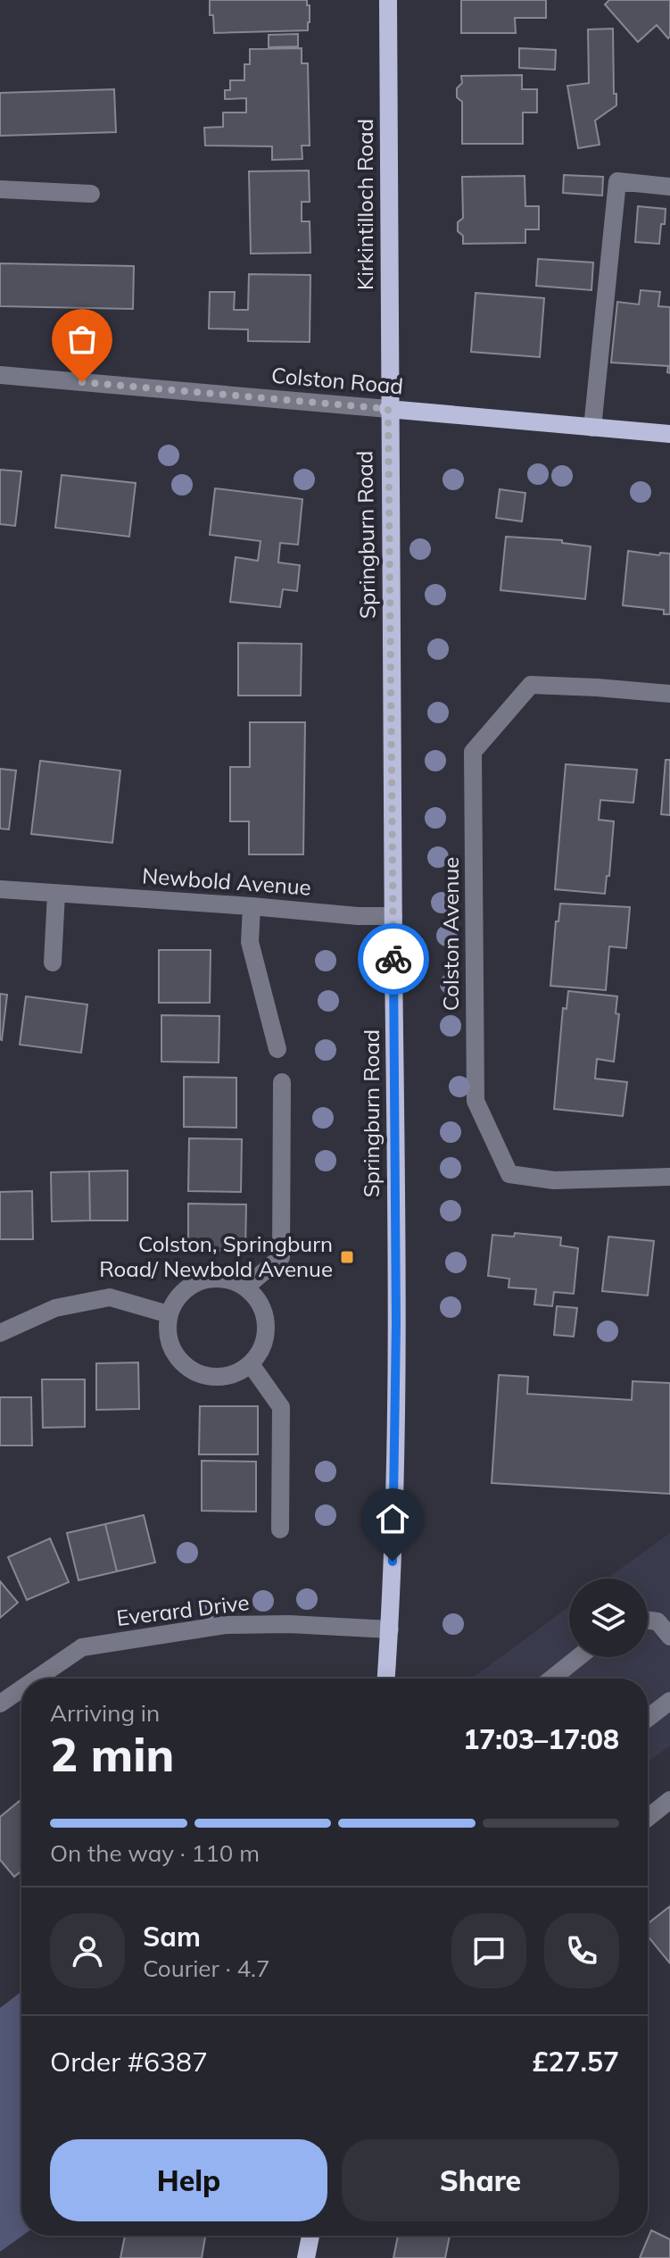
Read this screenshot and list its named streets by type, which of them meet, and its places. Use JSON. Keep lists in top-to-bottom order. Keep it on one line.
{"streets":{"main road":["Kirkintilloch Road","Colston Road","Springburn Road"],"street":["Newbold Avenue","Colston Avenue","Everard Drive"]},"crossings":[["Kirkintilloch Road","Colston Road"],["Kirkintilloch Road","Springburn Road"],["Colston Road","Springburn Road"],["Springburn Road","Newbold Avenue"],["Springburn Road","Everard Drive"]],"places":{"transit":["Colston, Springburn Road/ Newbold Avenue"]},"page":{"heading":["2 min","Arriving in","17:03–17:08"],"panel":["Sam","Courier · 4.7","Order #6387","£27.57"],"bar":"On the way · 110 m","buttons":["Help","Share"]}}
